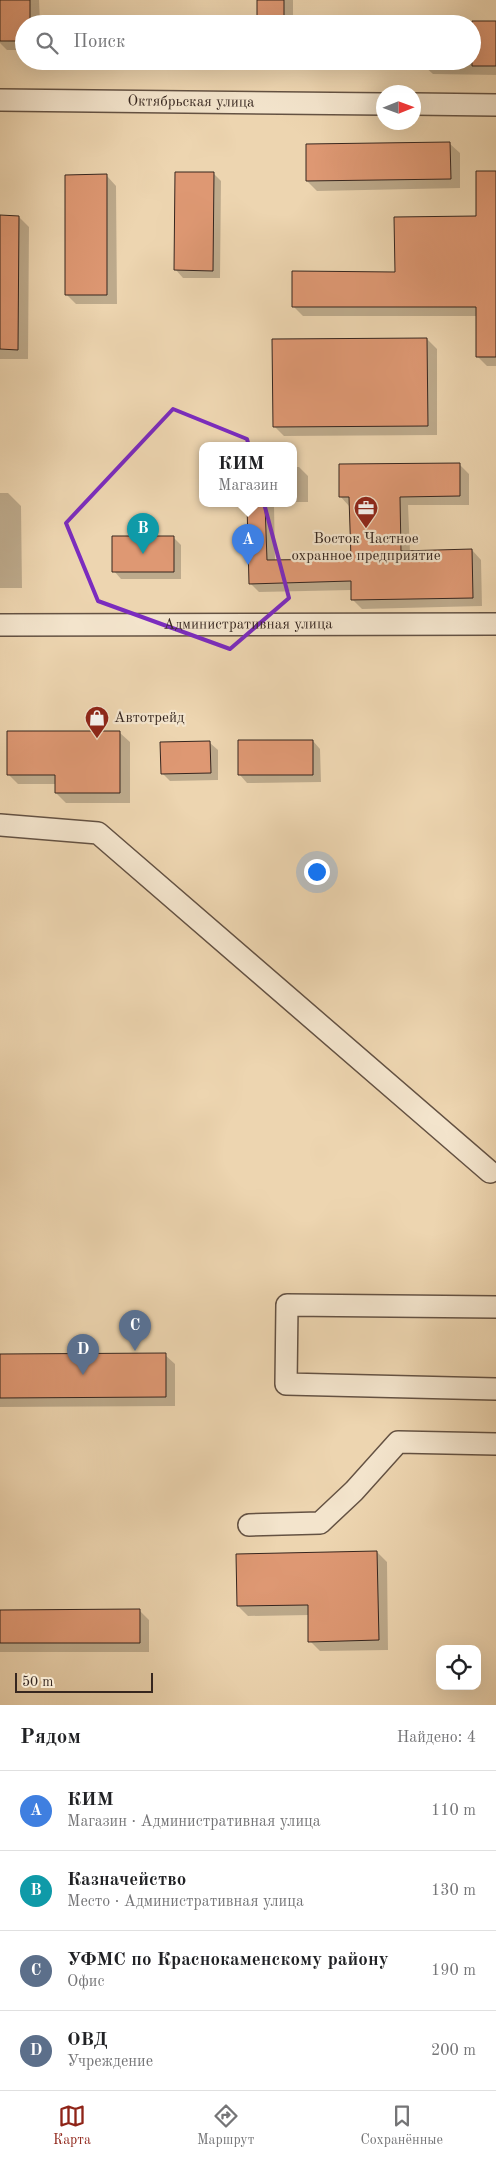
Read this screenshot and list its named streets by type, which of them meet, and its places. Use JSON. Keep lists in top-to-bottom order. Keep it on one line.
{"streets":{"street":["Октябрьская улица","Административная улица"]},"places":{"office":["Восток Частное охранное предприятие"],"shop":["Автотрейд"]},"scale_bar":"50 m","north":"right","page":{"search":"Поиск","popup":["КИМ","Магазин"],"pins":["B","A","C","D"],"scale":"50 m","heading":["Рядом","Найдено: 4"],"list":[{"mark":"A","name":"КИМ","note":"Магазин · Административная улица","value":"110 m"},{"mark":"B","name":"Казначейство","note":"Место · Административная улица","value":"130 m"},{"mark":"C","name":"УФМС по Краснокаменскому району","note":"Офис","value":"190 m"},{"mark":"D","name":"ОВД","note":"Учреждение","value":"200 m"}],"nav":["Карта","Маршрут","Сохранённые"]}}
